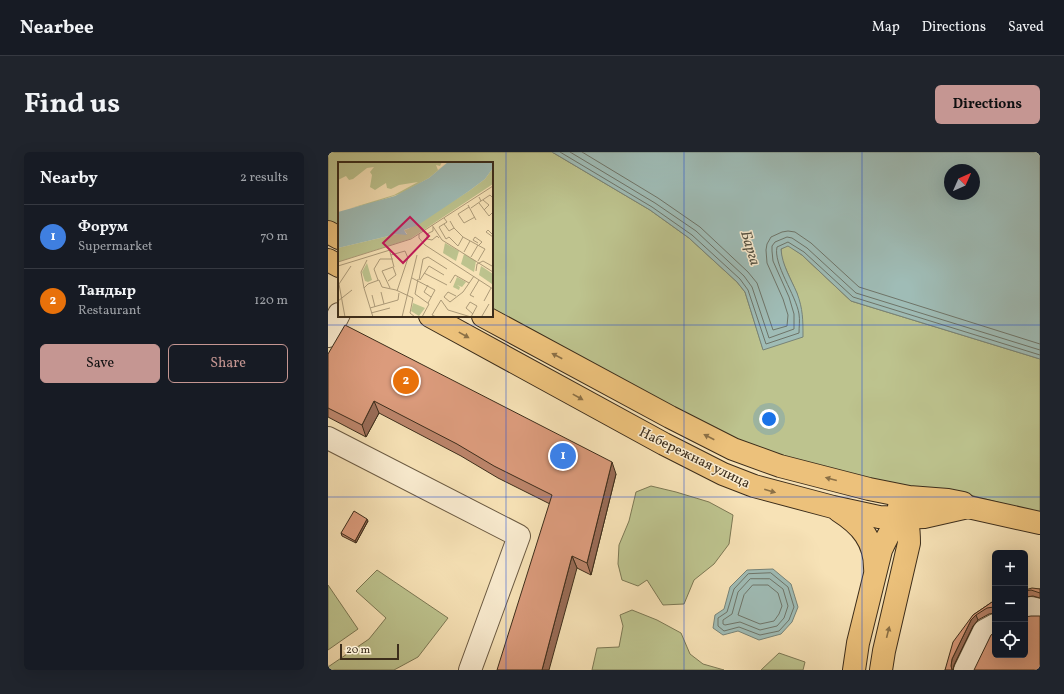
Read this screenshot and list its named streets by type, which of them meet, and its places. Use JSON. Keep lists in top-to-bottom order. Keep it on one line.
{"streets":{"main road":["Набережная улица"]},"water":["Барга"],"scale_bar":"20 m","north":"top right","page":{"header":"Nearbee","nav":["Map","Directions","Saved"],"title":"Find us","buttons":["Directions",["Save","Share"]],"heading":["Nearby","2 results"],"list":[{"mark":"1","name":"Форум","note":"Supermarket","value":"70 m"},{"mark":"2","name":"Тандыр","note":"Restaurant","value":"120 m"}],"pins":["2","1"],"map_buttons":["+","−"],"scale":"20 m"}}
